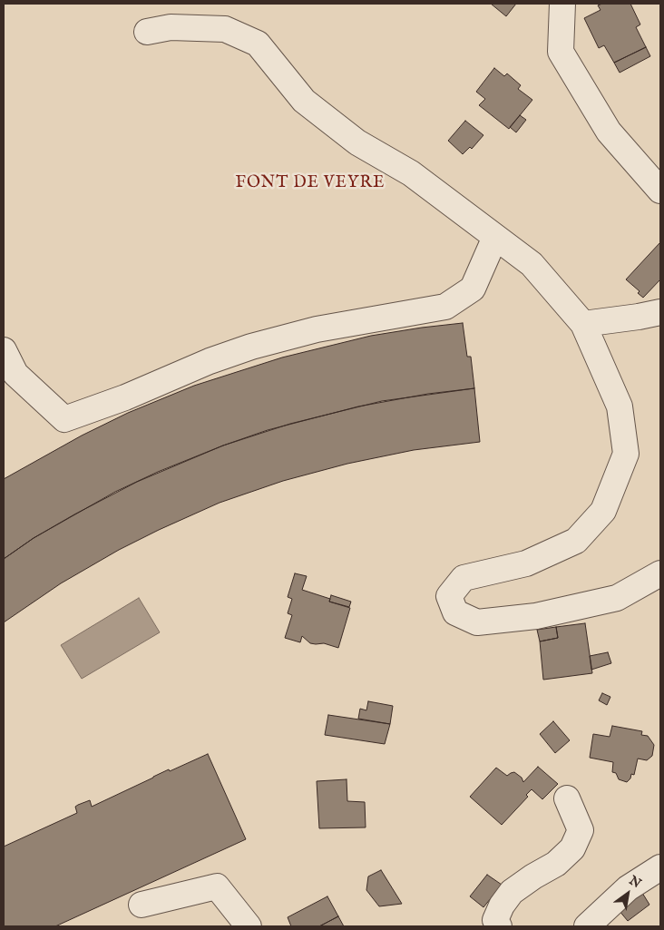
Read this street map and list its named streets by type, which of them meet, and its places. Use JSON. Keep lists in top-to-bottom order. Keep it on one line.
{"districts":["FONT DE VEYRE"],"north":"top right"}
